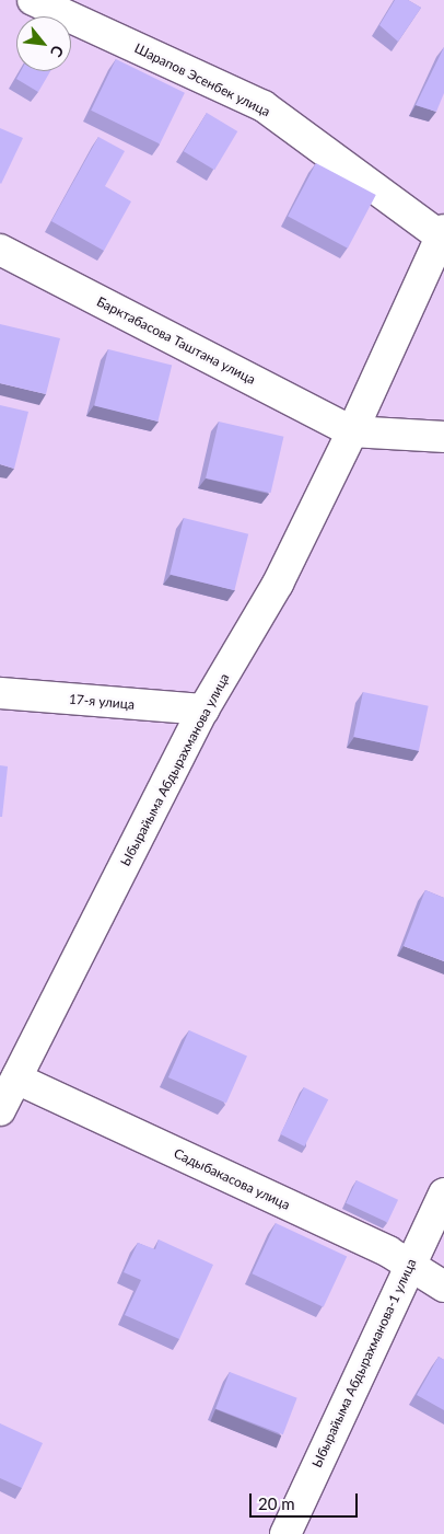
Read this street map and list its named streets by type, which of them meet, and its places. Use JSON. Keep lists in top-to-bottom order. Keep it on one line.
{"streets":{"street":["Шарапов Эсенбек улица","Барктабасова Таштана улица","17-я улица","Ыбырайыма Абдырахманова улица","Садыбакасова улица","Ыбырайыма Абдырахманова-1 улица"]},"crossings":[["Шарапов Эсенбек улица","Барктабасова Таштана улица"],["Шарапов Эсенбек улица","Ыбырайыма Абдырахманова улица"],["Барктабасова Таштана улица","Ыбырайыма Абдырахманова улица"],["17-я улица","Ыбырайыма Абдырахманова улица"],["Ыбырайыма Абдырахманова улица","Садыбакасова улица"],["Садыбакасова улица","Ыбырайыма Абдырахманова-1 улица"]],"scale_bar":"20 m","north":"bottom right"}
